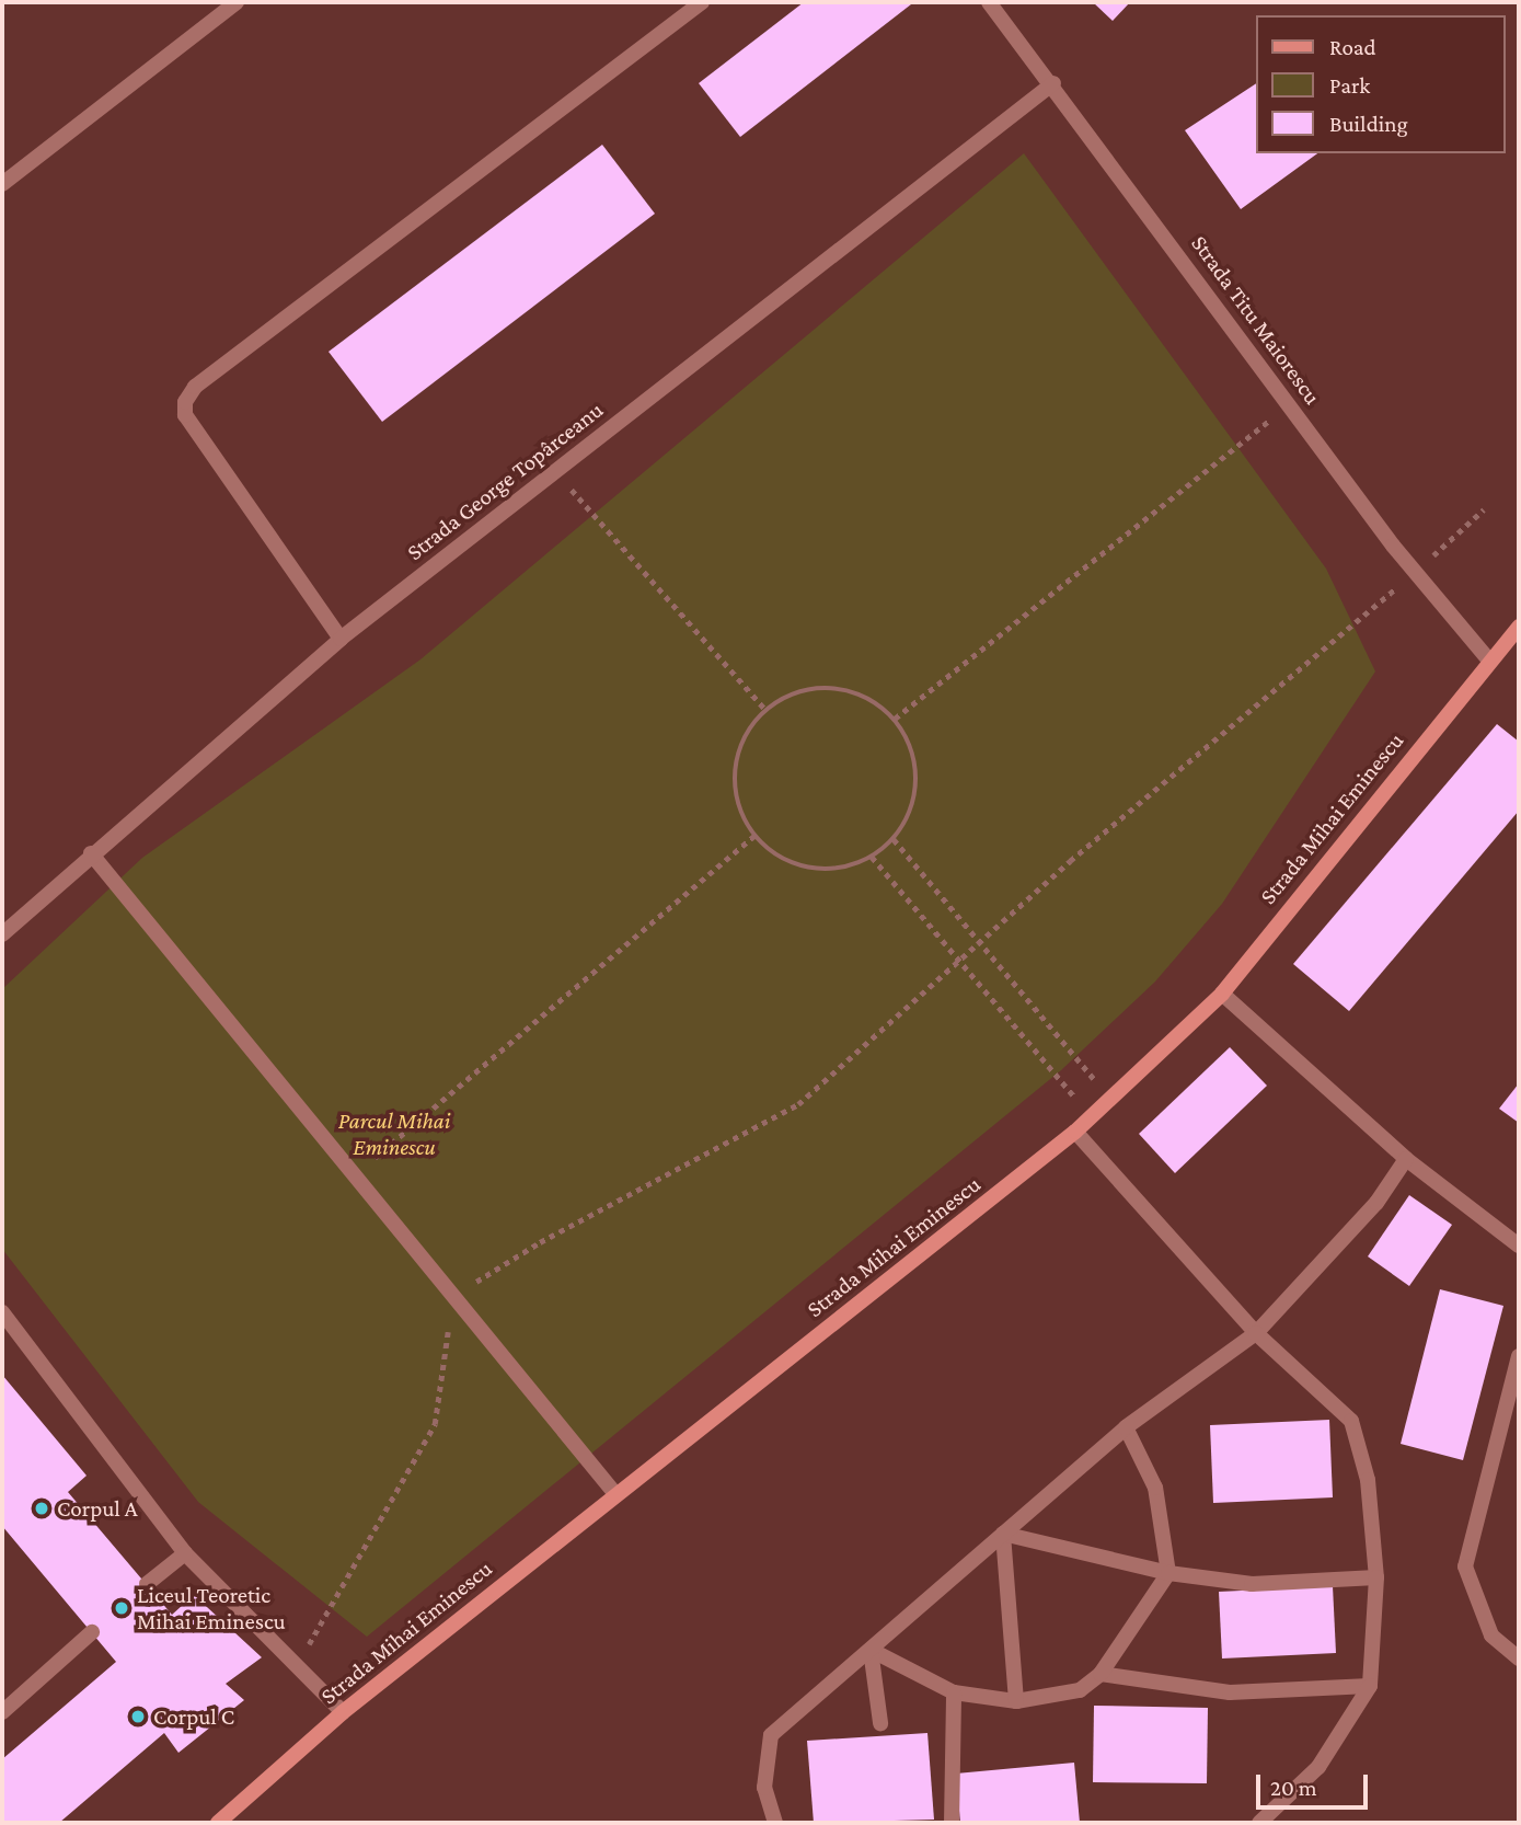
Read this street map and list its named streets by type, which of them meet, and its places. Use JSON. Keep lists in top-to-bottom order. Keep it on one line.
{"streets":{"main road":["Strada Mihai Eminescu"],"street":["Strada Titu Maiorescu","Strada George Topârceanu"]},"crossings":[["Strada Titu Maiorescu","Strada George Topârceanu"],["Strada Titu Maiorescu","Strada Mihai Eminescu"]],"parks":["Parcul Mihai Eminescu"],"places":["Corpul A","Liceul Teoretic Mihai Eminescu","Corpul C"],"legend":["Road","Park","Building"],"scale_bar":"20 m"}
